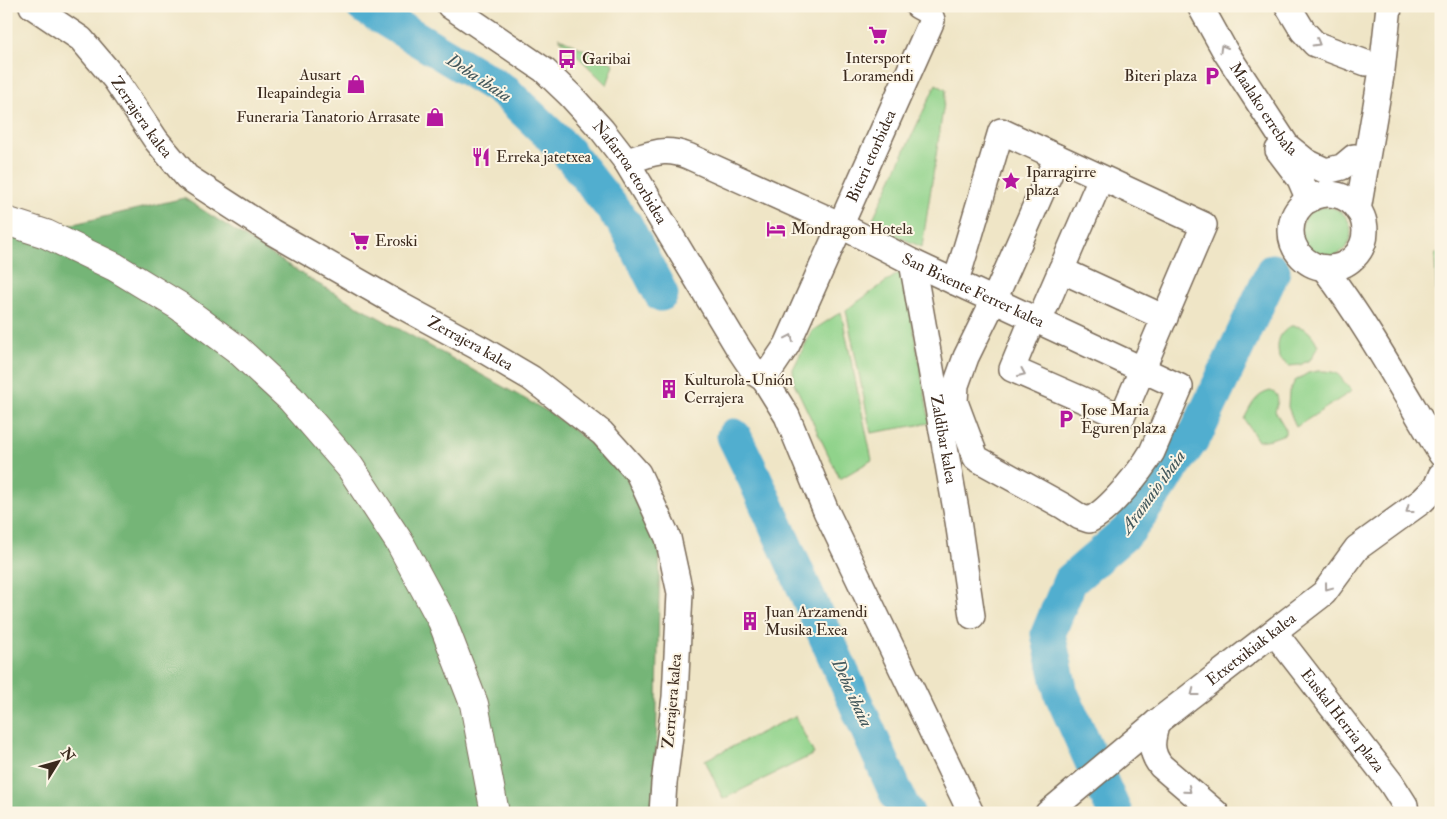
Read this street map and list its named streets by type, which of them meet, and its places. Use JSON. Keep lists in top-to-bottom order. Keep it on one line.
{"streets":{"street":["Maalako errebala","Zerrajera kalea","Biteri etorbidea","Nafarroa etorbidea","San Bixente Ferrer kalea","Zaldibar kalea","Etxetxikiak kalea","Euskal Herria plaza"]},"crossings":[["Biteri etorbidea","Nafarroa etorbidea"],["Biteri etorbidea","San Bixente Ferrer kalea"],["Nafarroa etorbidea","San Bixente Ferrer kalea"],["San Bixente Ferrer kalea","Zaldibar kalea"],["Etxetxikiak kalea","Euskal Herria plaza"]],"one_way":["Maalako errebala","Biteri etorbidea","Etxetxikiak kalea"],"water":["Deba ibaia","Aramaio ibaia"],"places":{"supermarket":["Intersport Loramendi","Eroski"],"bus stop":["Garibai"],"parking":["Biteri plaza","Jose Maria Eguren plaza"],"shop":["Ausart Ileapaindegia","Funeraria Tanatorio Arrasate"],"restaurant":["Erreka jatetxea"],"place":["Iparragirre plaza"],"hotel":["Mondragon Hotela"],"building":["Kulturola-Unión Cerrajera","Juan Arzamendi Musika Exea"]},"north":"top right"}
